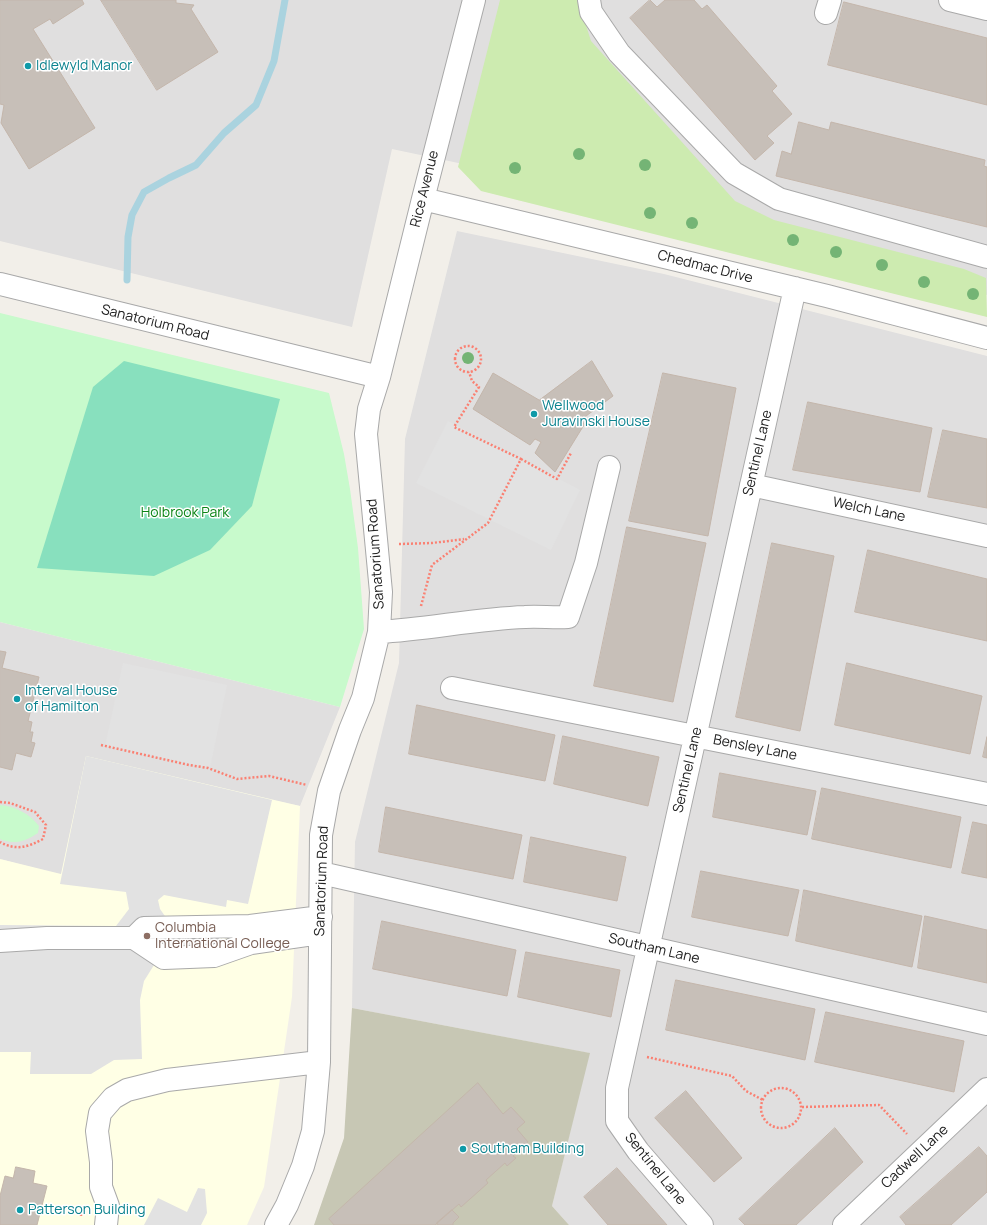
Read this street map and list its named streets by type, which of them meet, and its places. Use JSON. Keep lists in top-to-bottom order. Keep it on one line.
{"streets":{"street":["Rice Avenue","Chedmac Drive","Sanatorium Road","Sentinel Lane","Welch Lane","Bensley Lane","Southam Lane","Cadwell Lane"]},"crossings":[["Rice Avenue","Chedmac Drive"],["Rice Avenue","Sanatorium Road"],["Chedmac Drive","Sentinel Lane"],["Sanatorium Road","Southam Lane"],["Sentinel Lane","Welch Lane"],["Sentinel Lane","Bensley Lane"],["Sentinel Lane","Southam Lane"]],"parks":["Holbrook Park"],"places":["Idlewyld Manor","Wellwood Juravinski House","Interval House of Hamilton","Columbia International College","Southam Building","Patterson Building"]}
